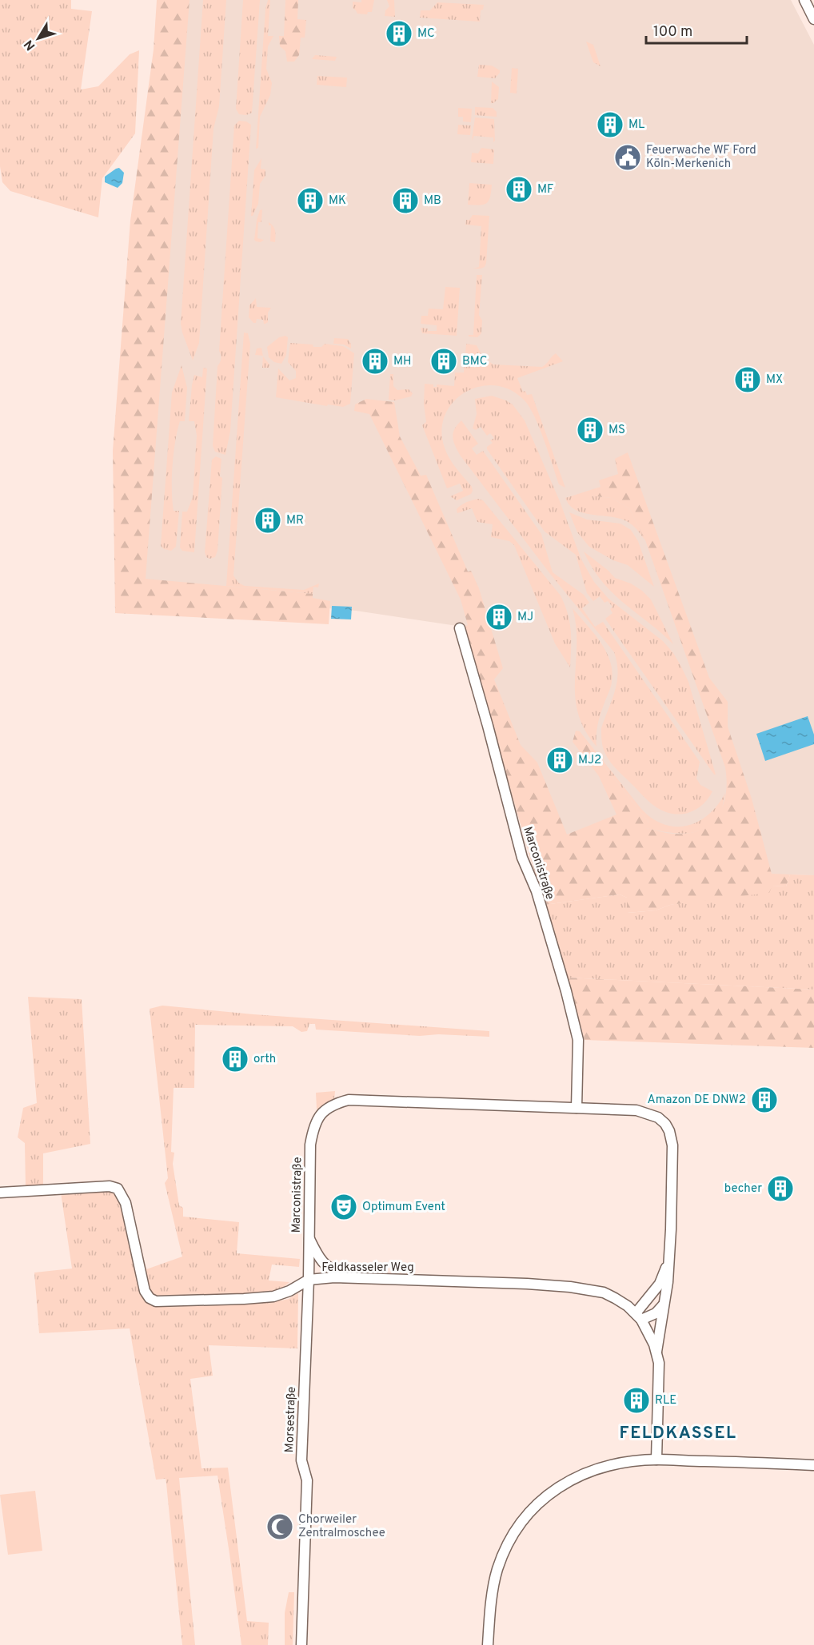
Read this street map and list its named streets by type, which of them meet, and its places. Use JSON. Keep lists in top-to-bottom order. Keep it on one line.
{"streets":{"street":["Marconistraße","Feldkasseler Weg","Morsestraße"]},"crossings":[["Marconistraße","Feldkasseler Weg"],["Marconistraße","Morsestraße"],["Feldkasseler Weg","Morsestraße"]],"districts":["FELDKASSEL"],"places":{"building":["MC","ML","MF","MK","MB","MH","BMC","MX","MS","MR","MJ","MJ2","orth","Amazon DE DNW2","becher","RLE"],"public building":["Feuerwache WF Ford Köln-Merkenich"],"theatre":["Optimum Event"],"mosque":["Chorweiler Zentralmoschee"]},"scale_bar":"100 m","north":"bottom left"}
